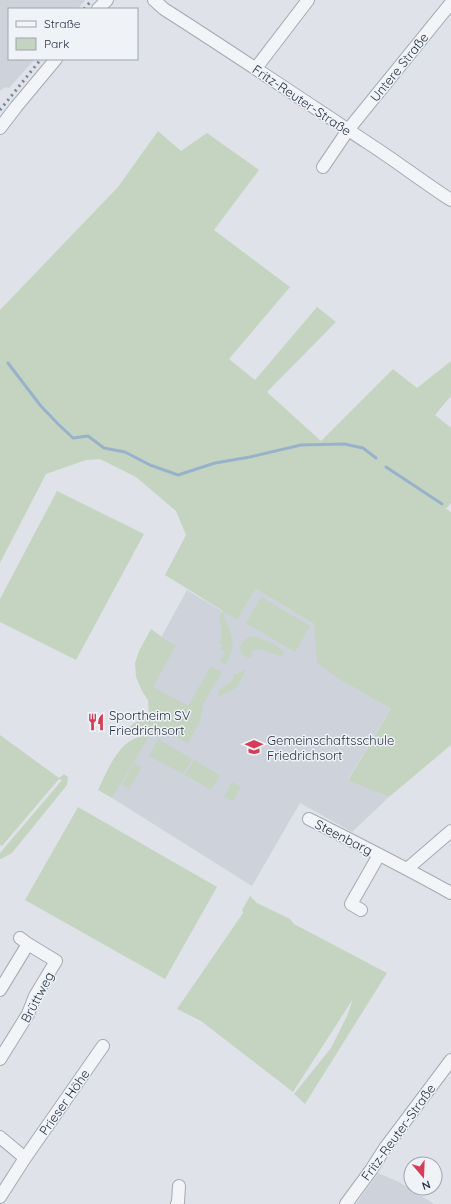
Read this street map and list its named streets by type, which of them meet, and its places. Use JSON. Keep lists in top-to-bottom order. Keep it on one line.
{"streets":{"street":["Untere Straße","Fritz-Reuter-Straße","Steenbarg","Brüttweg","Prieser Höhe"]},"crossings":[["Untere Straße","Fritz-Reuter-Straße"]],"places":{"restaurant":["Sportheim SV Friedrichsort"],"school or university":["Gemeinschaftsschule Friedrichsort"]},"legend":["Straße","Park"],"north":"bottom"}
